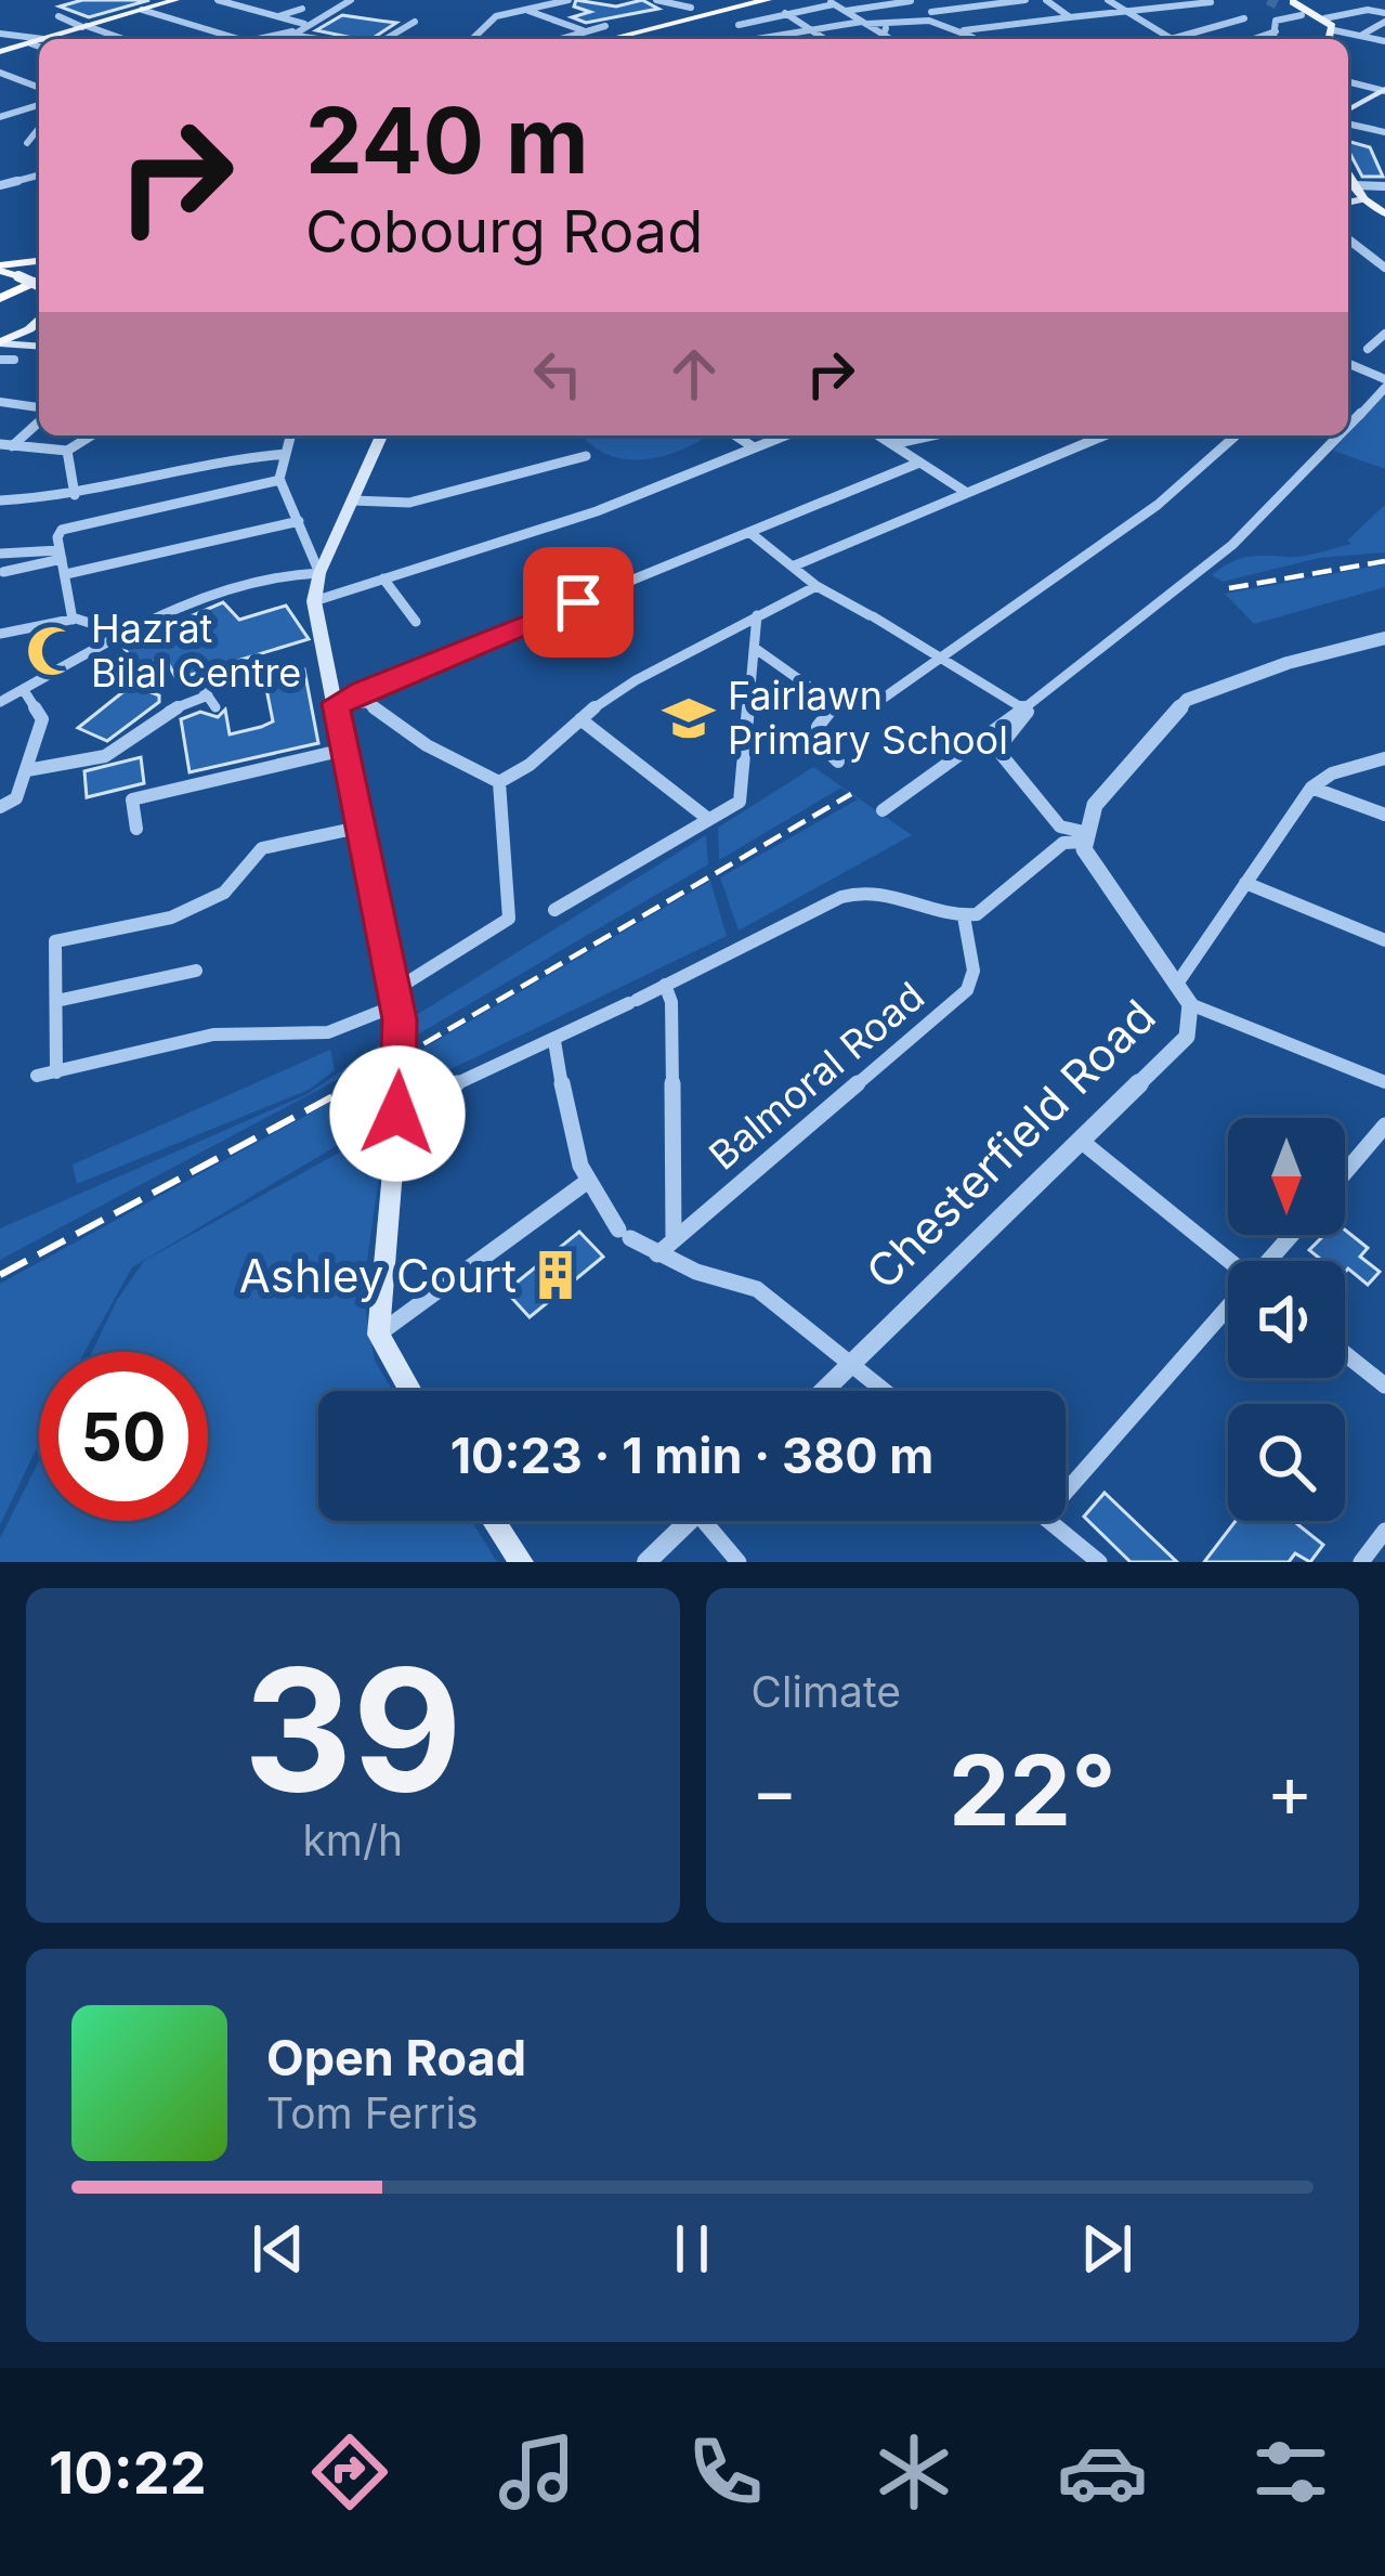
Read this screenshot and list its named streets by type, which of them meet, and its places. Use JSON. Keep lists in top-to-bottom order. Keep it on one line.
{"streets":{"street":["Balmoral Road","Chesterfield Road"]},"places":{"mosque":["Hazrat Bilal Centre"],"school or university":["Fairlawn Primary School"],"building":["Ashley Court"]},"north":"bottom","page":{"turn":["240 m","Cobourg Road"],"limit":"50","trip":"10:23 · 1 min · 380 m","tile":[["39","km/h"],"Climate"],"heat":["−","22°","+"],"song":["Open Road","Tom Ferris"],"tabs":"10:22"}}
